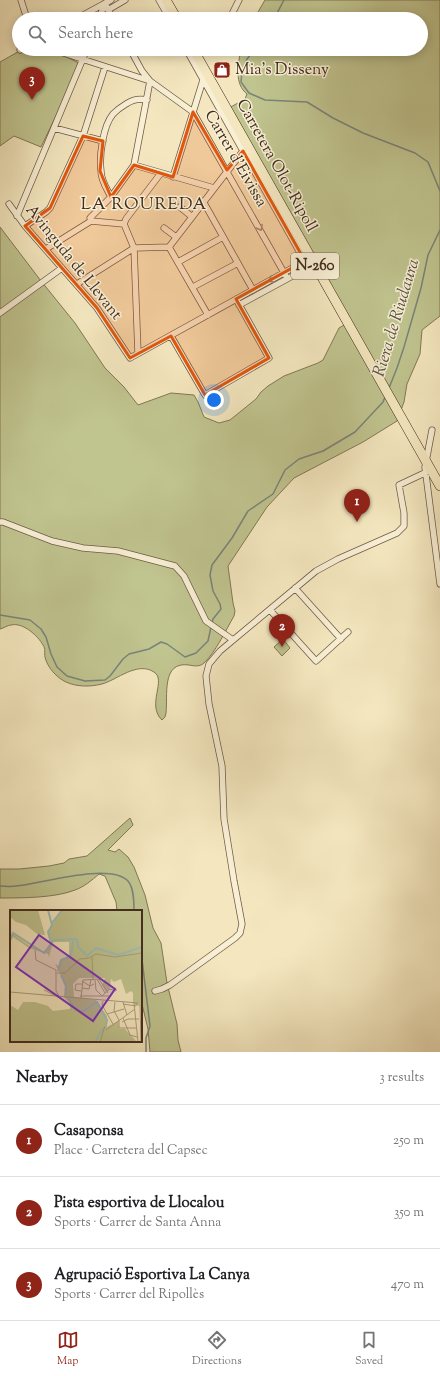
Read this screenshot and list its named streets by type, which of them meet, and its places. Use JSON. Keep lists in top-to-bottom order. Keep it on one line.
{"streets":{"main road":["Carretera Olot-Ripoll","N-260"],"street":["Carrer d'Eivissa","Avinguda de Llevant"]},"districts":["LA ROUREDA"],"water":["Riera de Riudaura"],"places":{"shop":["Mia's Disseny"]},"page":{"search":"Search here","pins":["3","1","2"],"heading":["Nearby","3 results"],"list":[{"mark":"1","name":"Casaponsa","note":"Place · Carretera del Capsec","value":"250 m"},{"mark":"2","name":"Pista esportiva de Llocalou","note":"Sports · Carrer de Santa Anna","value":"350 m"},{"mark":"3","name":"Agrupació Esportiva La Canya","note":"Sports · Carrer del Ripollès","value":"470 m"}],"nav":["Map","Directions","Saved"]}}
